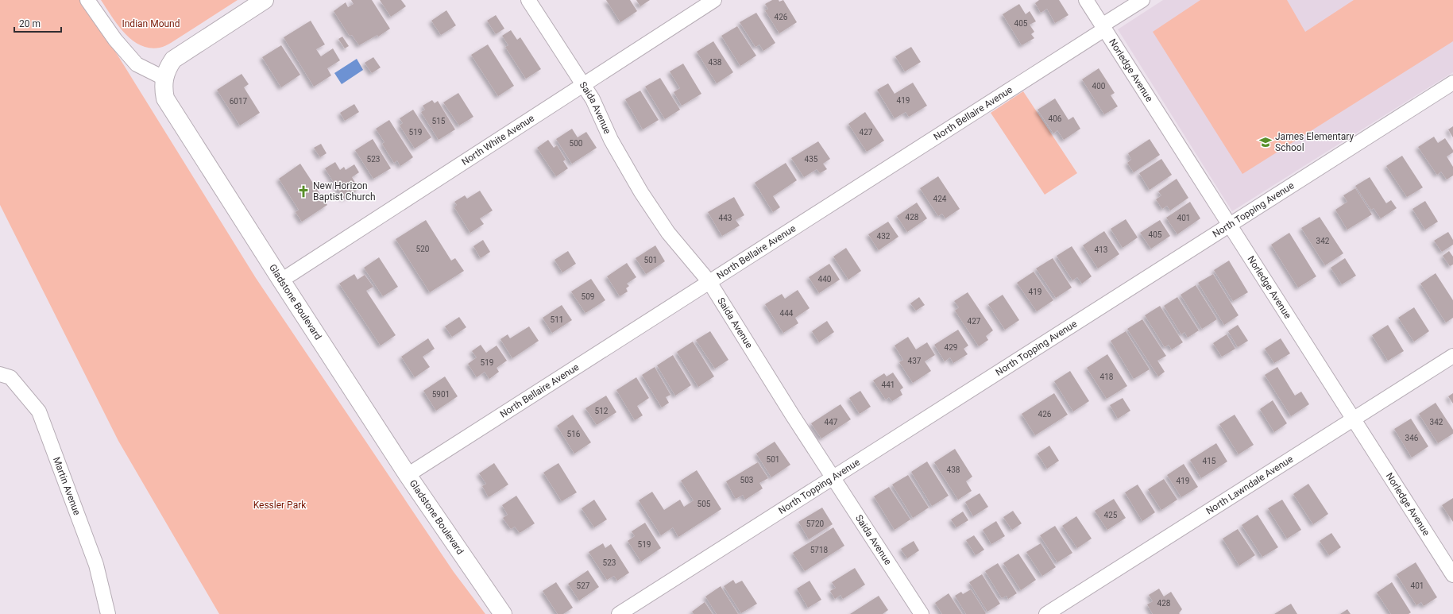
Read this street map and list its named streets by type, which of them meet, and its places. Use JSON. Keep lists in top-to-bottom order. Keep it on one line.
{"streets":{"street":["Norledge Avenue","Saida Avenue","North Bellaire Avenue","North White Avenue","North Topping Avenue","Gladstone Boulevard","North Lawndale Avenue","Martin Avenue"]},"crossings":[["Norledge Avenue","North Bellaire Avenue"],["Norledge Avenue","North Topping Avenue"],["Norledge Avenue","North Lawndale Avenue"],["Saida Avenue","North Bellaire Avenue"],["Saida Avenue","North White Avenue"],["Saida Avenue","North Topping Avenue"],["North Bellaire Avenue","Gladstone Boulevard"],["North White Avenue","Gladstone Boulevard"]],"parks":["Indian Mound","Kessler Park"],"places":{"school or university":["James Elementary School"],"church":["New Horizon Baptist Church"]},"house_numbers":["426","405","438","400","419","6017","406","515","519","427","500","523","435","424","428","443","401","405","432","342","520","413","501","440","419","509","444","511","427","429","437","519","418","441","5901","512","426","447","342","516","346","501","415","438","503","419","505","425","5720","519","5718","523","527","401","428"],"scale_bar":"20 m"}
